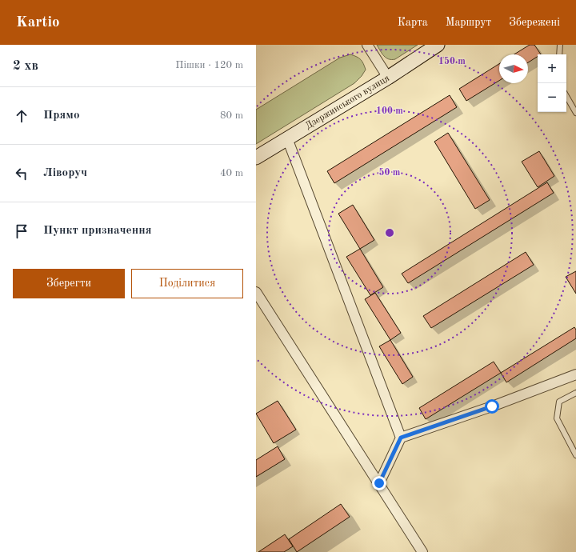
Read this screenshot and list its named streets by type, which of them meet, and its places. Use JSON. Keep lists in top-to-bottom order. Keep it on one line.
{"streets":{"main road":["Дзержинського вулиця"]},"north":"right","page":{"header":"Kartio","nav":["Карта","Маршрут","Збережені"],"heading":["2 хв","Пішки · 120 m"],"map_buttons":["+","−"],"list":[["Прямо","80 m"],["Ліворуч","40 m"],"Пункт призначення"],"buttons":["Зберегти","Поділитися"]},"rings":["150 m","100 m","50 m"]}
